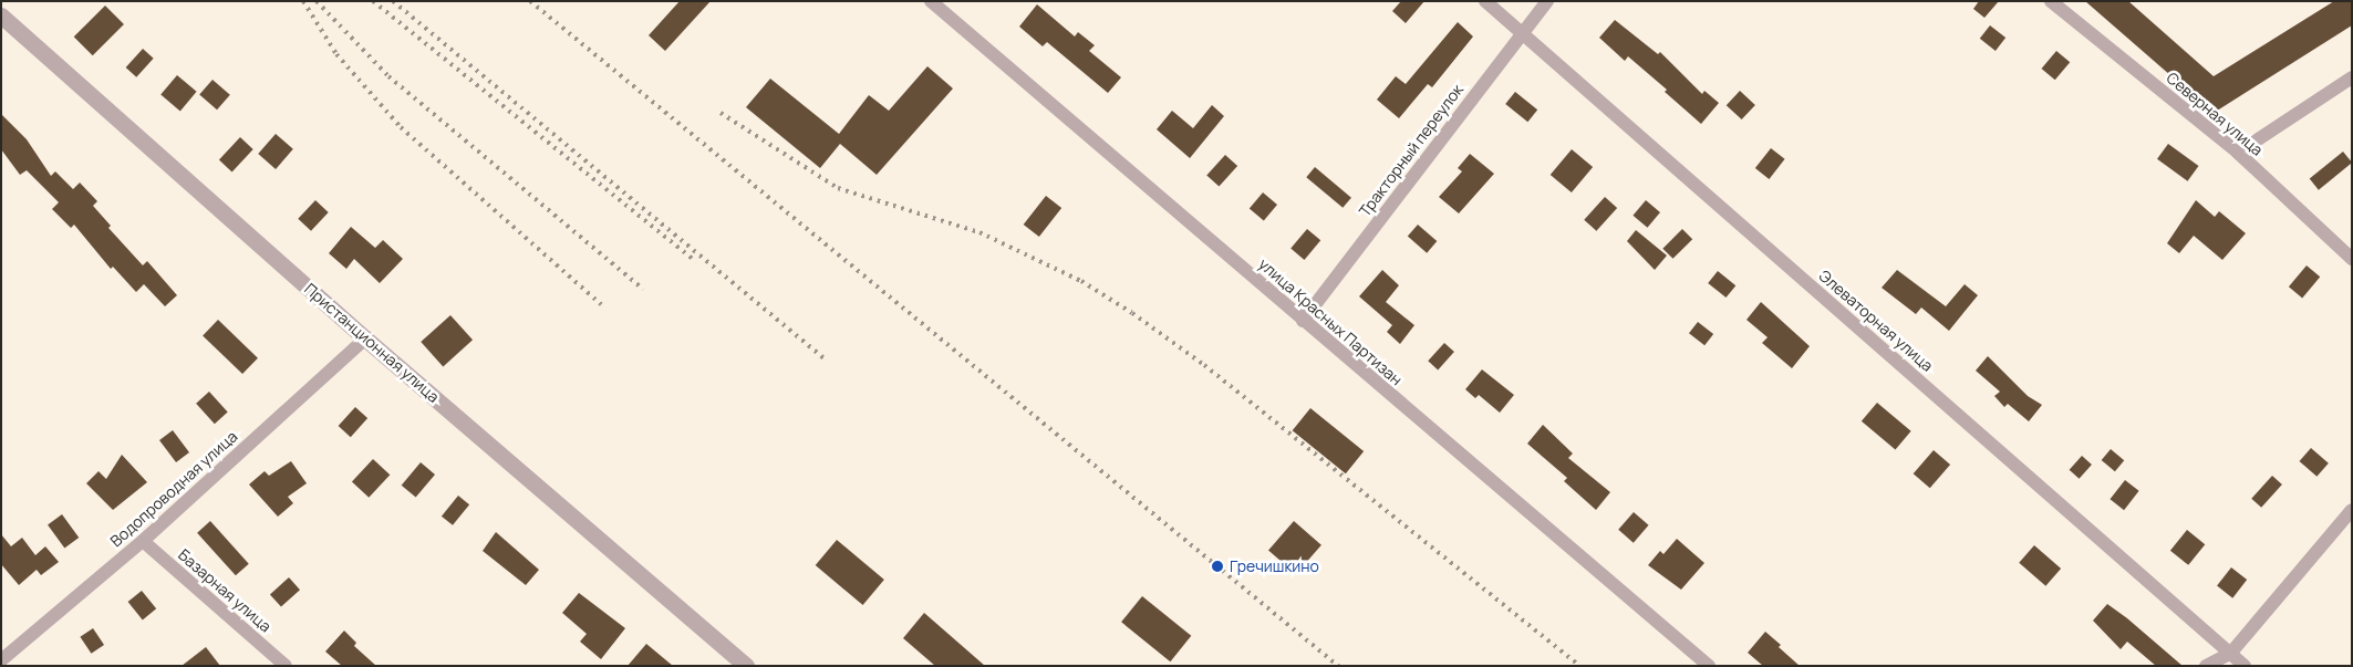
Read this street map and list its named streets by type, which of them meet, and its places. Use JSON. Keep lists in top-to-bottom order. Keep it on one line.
{"streets":{"street":["Северная улица","Тракторный переулок","Элеваторная улица","улица Красных Партизан","Пристанционная улица","Водопроводная улица","Базарная улица"]},"crossings":[["Тракторный переулок","Элеваторная улица"],["Тракторный переулок","улица Красных Партизан"],["Пристанционная улица","Водопроводная улица"],["Водопроводная улица","Базарная улица"]],"places":["Гречишкино"]}
